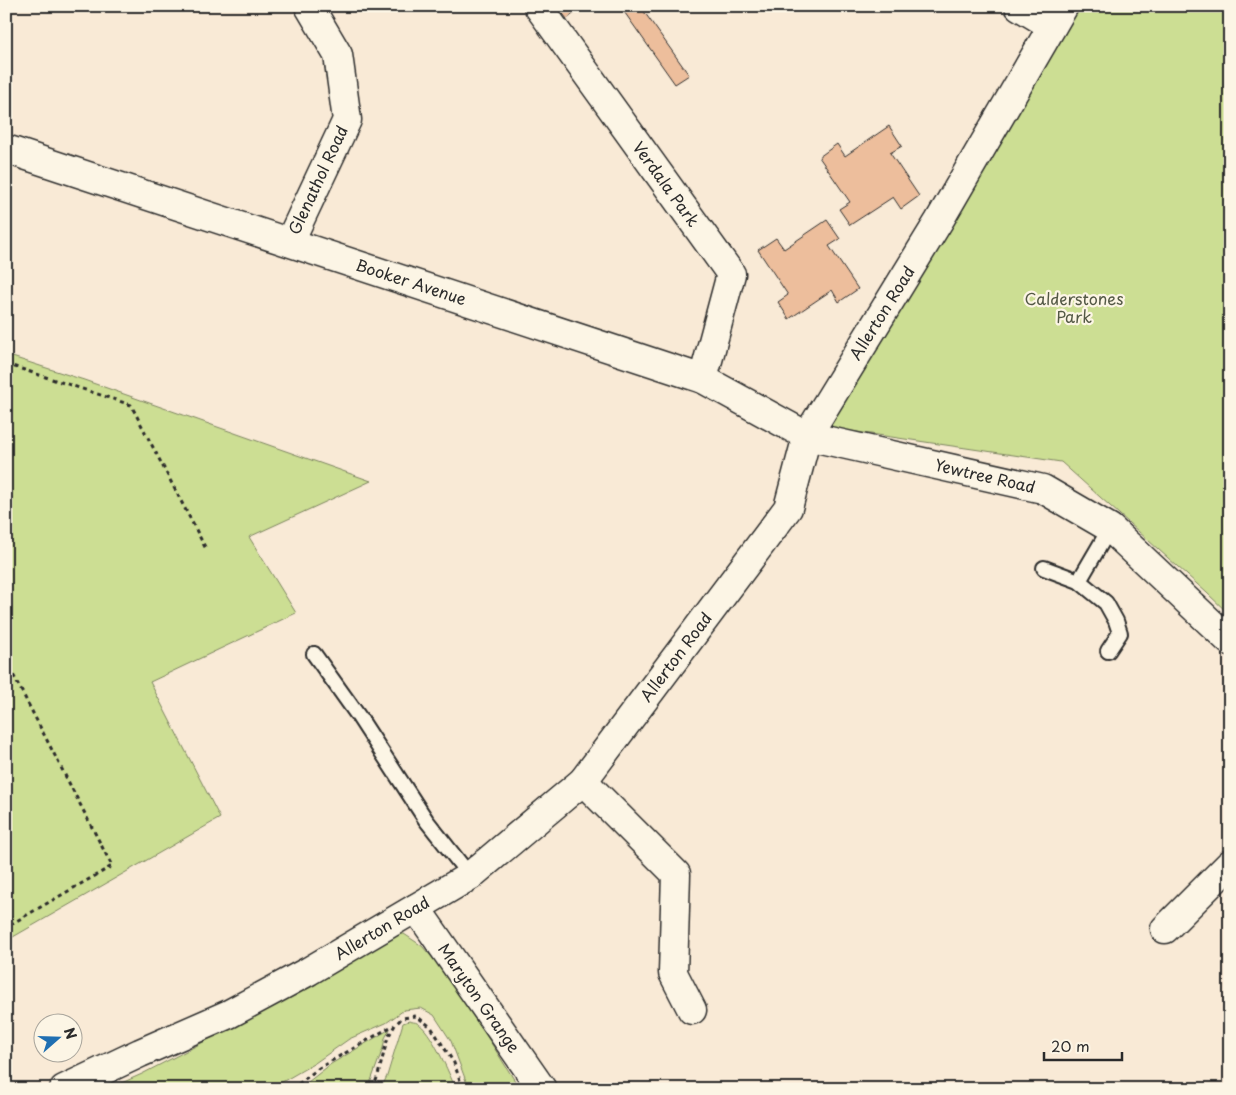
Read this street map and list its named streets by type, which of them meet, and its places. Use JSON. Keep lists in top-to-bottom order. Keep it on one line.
{"streets":{"street":["Glenathol Road","Verdala Park","Booker Avenue","Allerton Road","Yewtree Road","Maryton Grange"]},"crossings":[["Glenathol Road","Booker Avenue"],["Verdala Park","Booker Avenue"],["Booker Avenue","Allerton Road"],["Booker Avenue","Yewtree Road"],["Allerton Road","Yewtree Road"],["Allerton Road","Maryton Grange"]],"parks":["Calderstones Park"],"scale_bar":"20 m","north":"right"}
